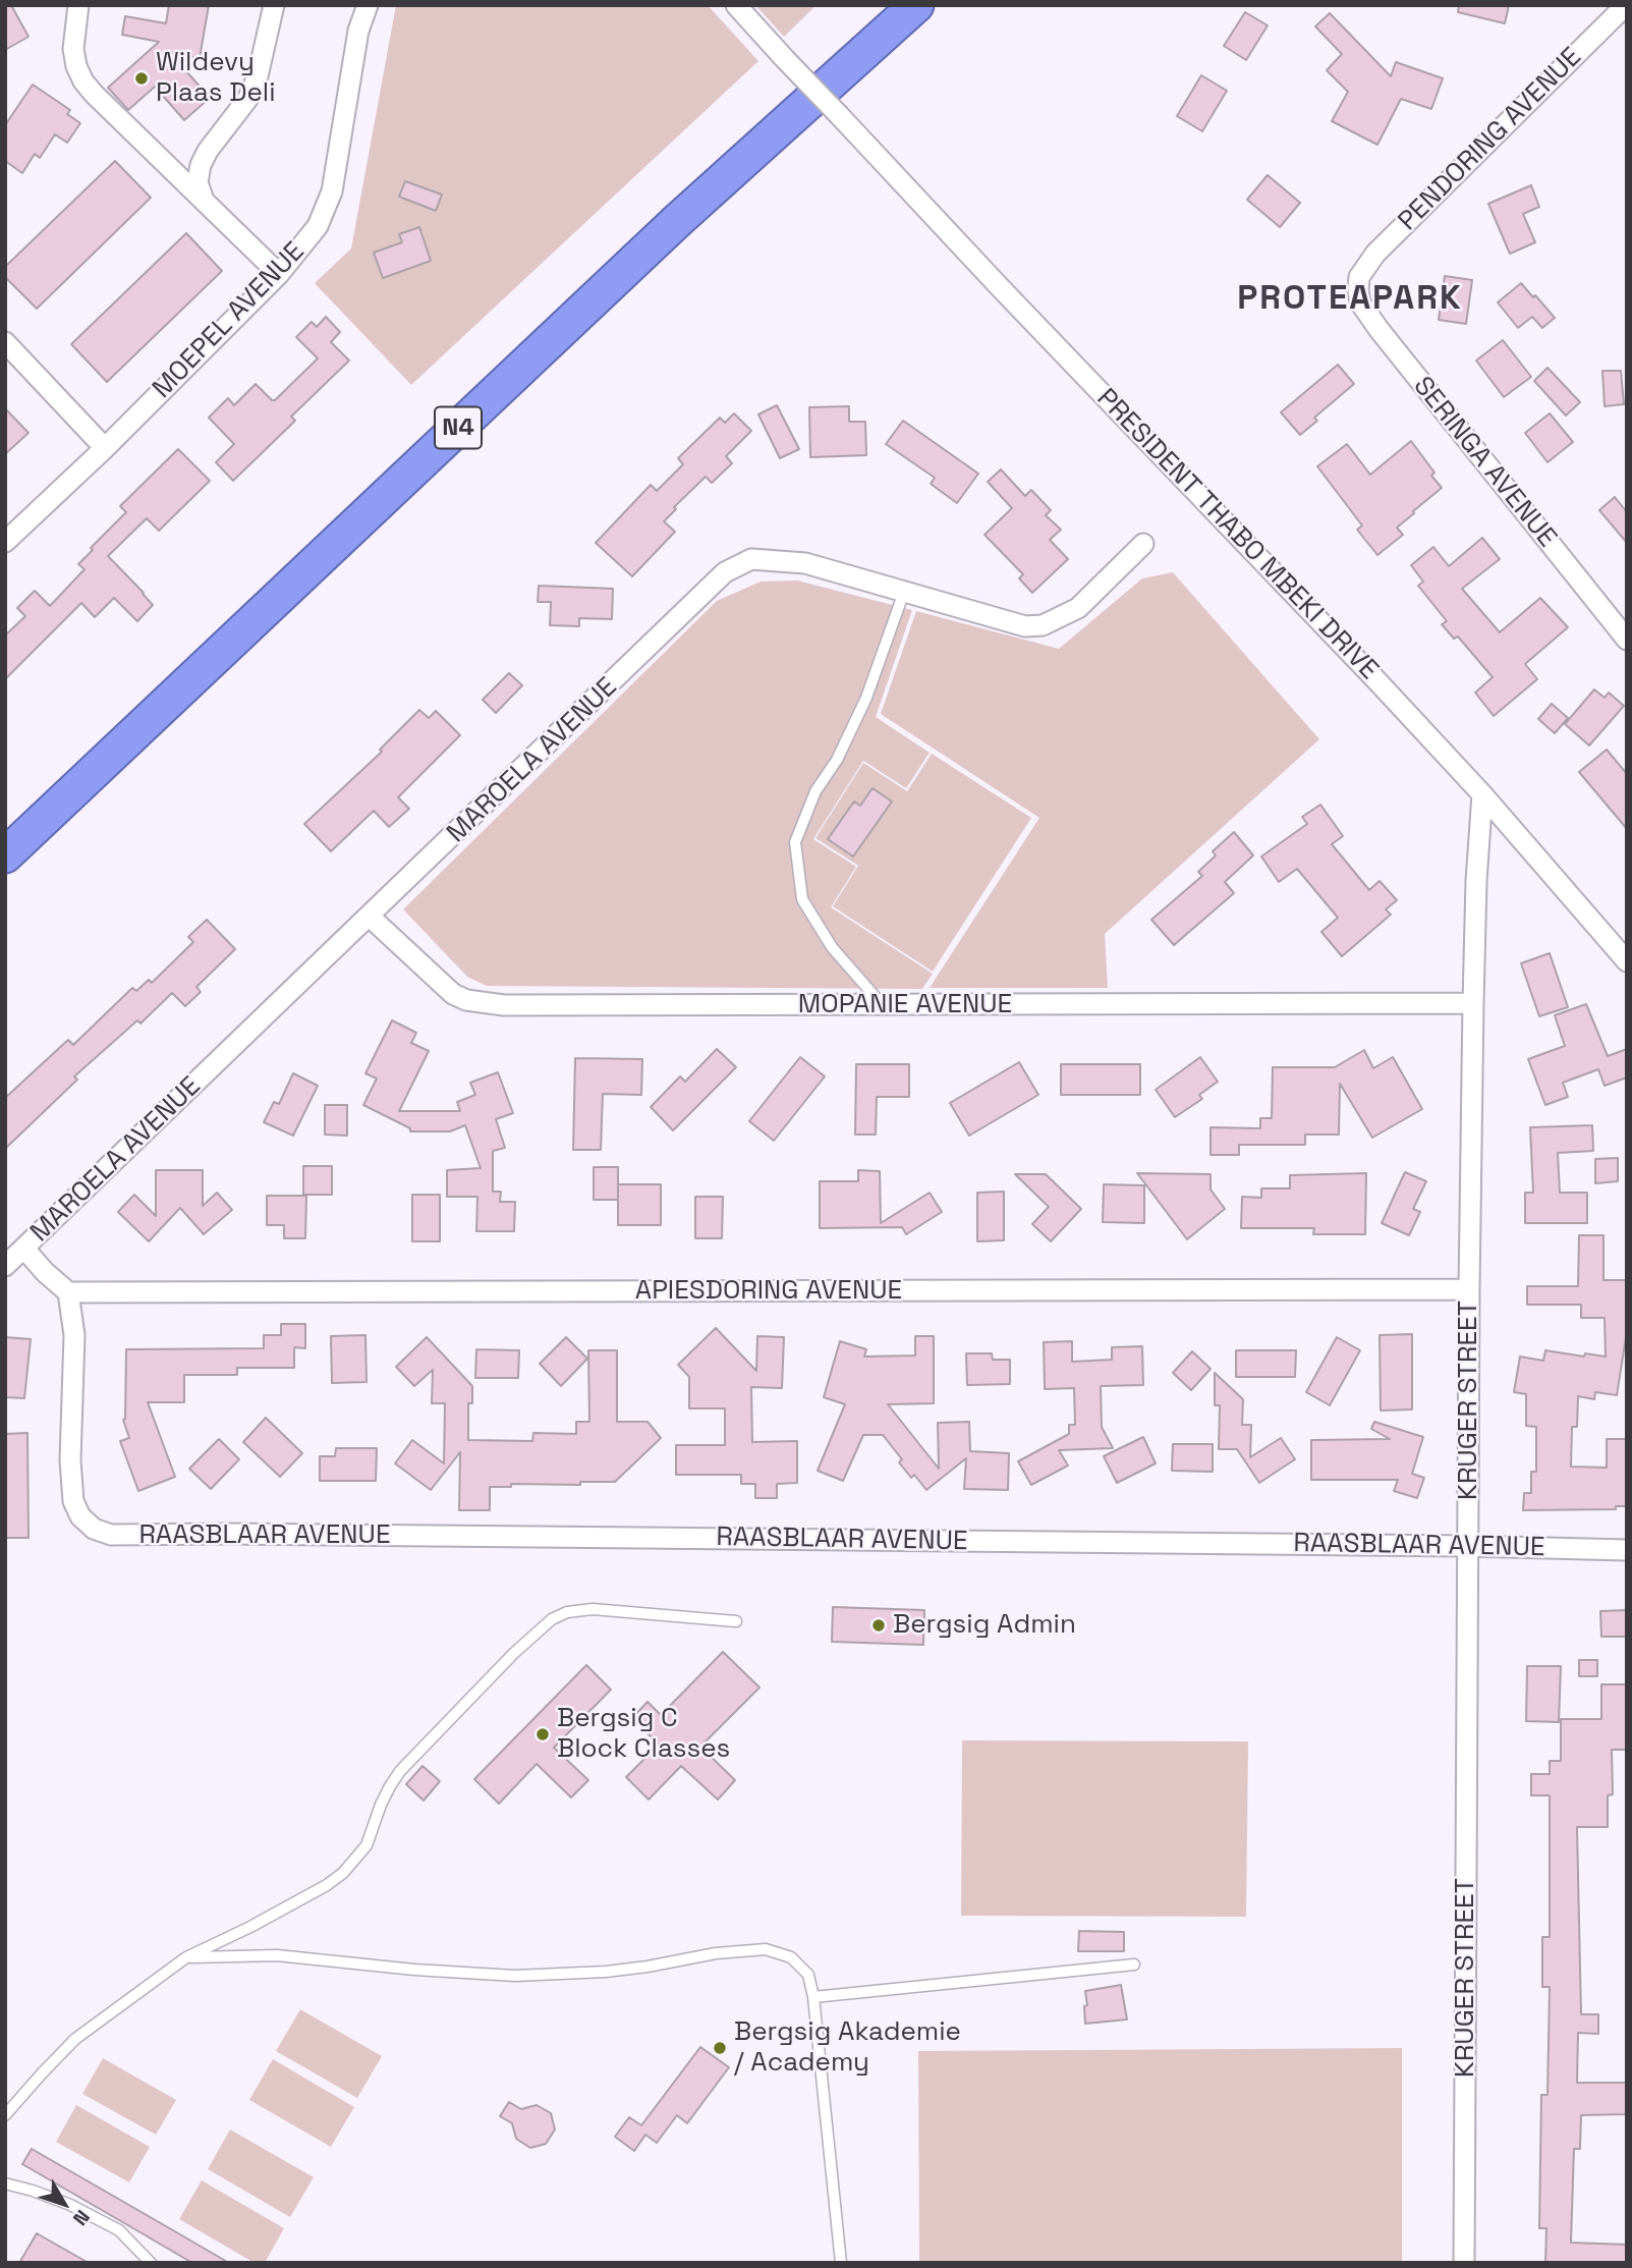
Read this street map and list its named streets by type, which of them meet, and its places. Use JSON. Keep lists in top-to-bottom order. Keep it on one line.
{"streets":{"highway":["N4"],"street":["PENDORING AVENUE","MOEPEL AVENUE","SERINGA AVENUE","PRESIDENT THABO MBEKI DRIVE","MAROELA AVENUE","MOPANIE AVENUE","APIESDORING AVENUE","KRUGER STREET","RAASBLAAR AVENUE"]},"crossings":[["PENDORING AVENUE","SERINGA AVENUE"],["PRESIDENT THABO MBEKI DRIVE","KRUGER STREET"],["MAROELA AVENUE","MOPANIE AVENUE"],["MOPANIE AVENUE","KRUGER STREET"],["APIESDORING AVENUE","KRUGER STREET"],["APIESDORING AVENUE","RAASBLAAR AVENUE"],["KRUGER STREET","RAASBLAAR AVENUE"]],"districts":["PROTEAPARK"],"places":["Wildevy Plaas Deli","Bergsig Admin","Bergsig C Block Classes","Bergsig Akademie / Academy"],"north":"bottom right"}
